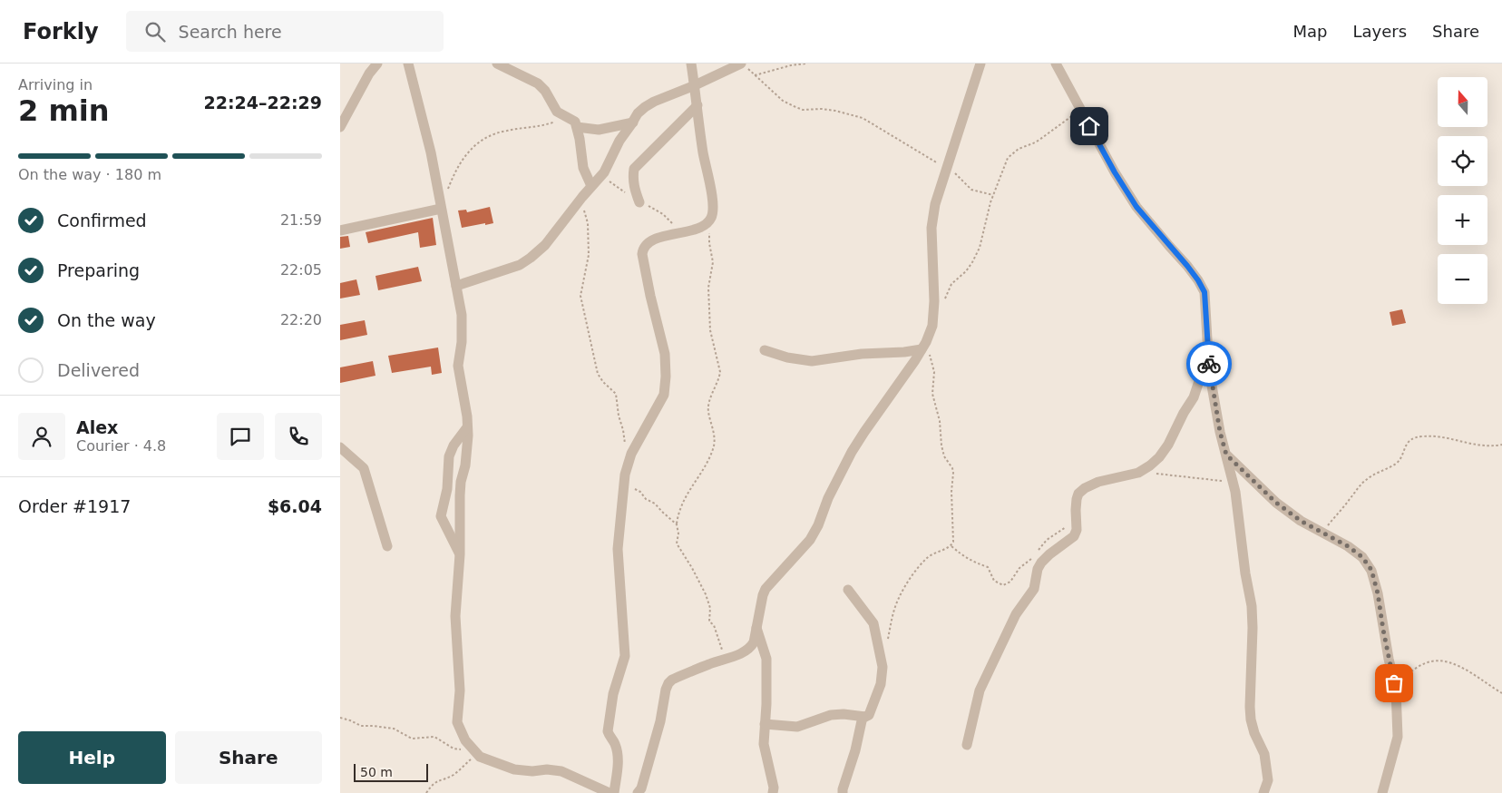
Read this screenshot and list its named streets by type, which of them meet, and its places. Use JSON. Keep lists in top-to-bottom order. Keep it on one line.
{"scale_bar":"50 m","north":"top","page":{"header":"Forkly","search":"Search here","nav":["Map","Layers","Share"],"heading":["2 min","Arriving in","22:24–22:29"],"panel":["Alex","Courier · 4.8","Order #1917","$6.04"],"map_buttons":["+","−"],"bar":"On the way · 180 m","list":[["Confirmed","21:59"],["Preparing","22:05"],["On the way","22:20"],"Delivered"],"buttons":["Help","Share"],"scale":"50 m"}}
